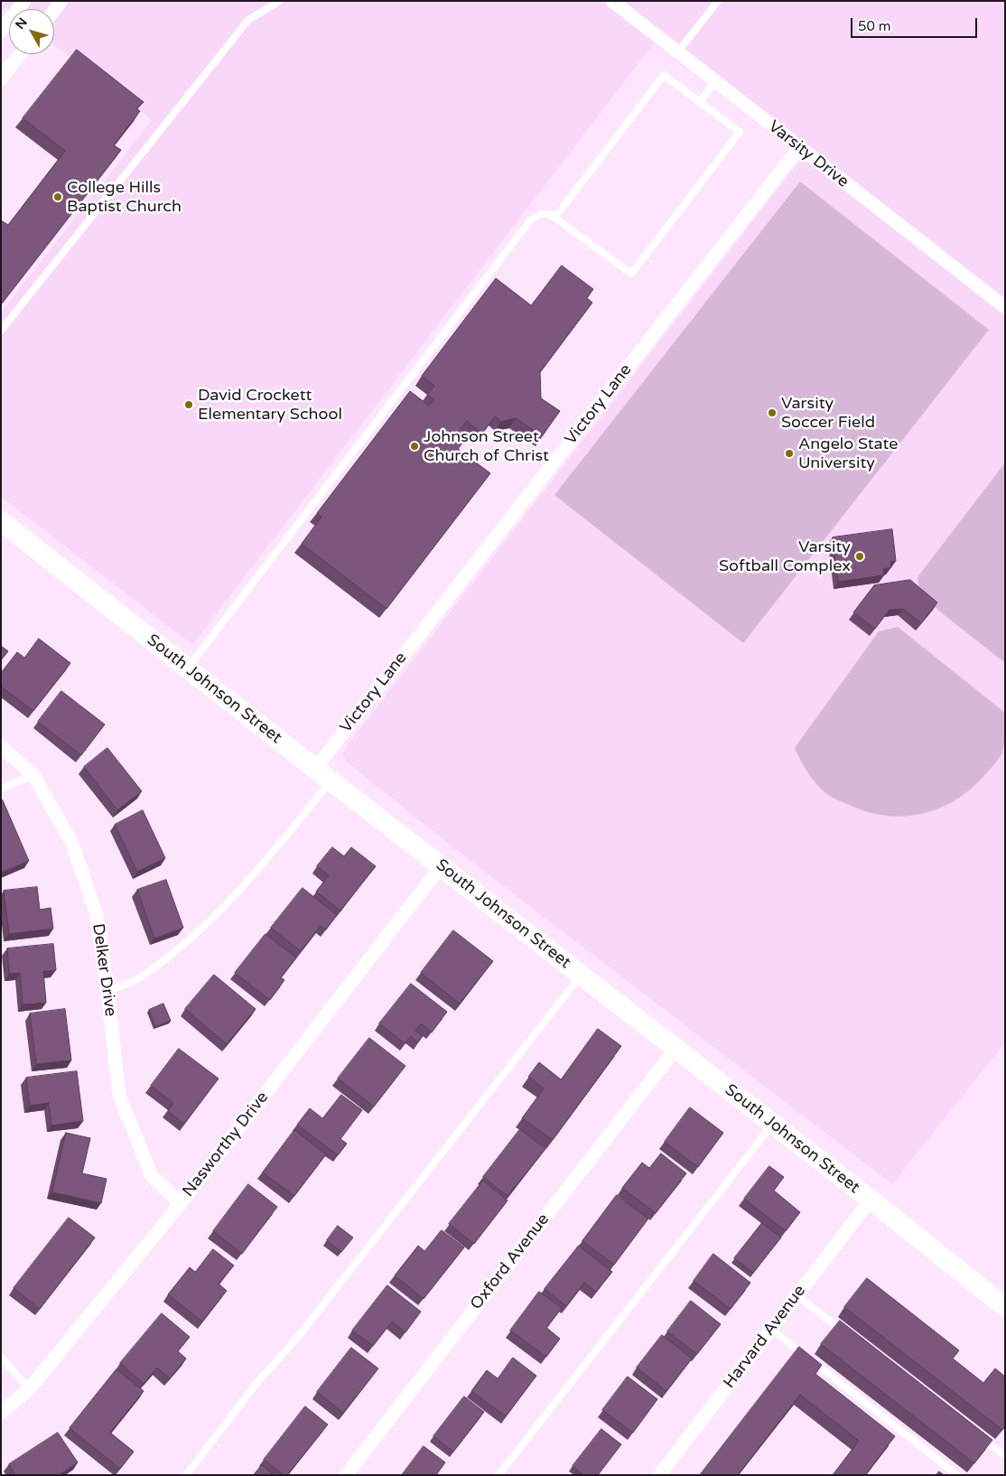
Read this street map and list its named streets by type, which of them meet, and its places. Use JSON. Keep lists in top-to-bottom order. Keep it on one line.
{"streets":{"main road":["South Johnson Street"],"street":["Varsity Drive","Victory Lane","Delker Drive","Nasworthy Drive","Oxford Avenue","Harvard Avenue"]},"crossings":[["Varsity Drive","Victory Lane"],["Victory Lane","South Johnson Street"],["South Johnson Street","Nasworthy Drive"],["South Johnson Street","Oxford Avenue"],["South Johnson Street","Harvard Avenue"],["Delker Drive","Nasworthy Drive"]],"places":["College Hills Baptist Church","David Crockett Elementary School","Varsity Soccer Field","Johnson Street Church of Christ","Angelo State University","Varsity Softball Complex"],"scale_bar":"50 m","north":"top left"}
